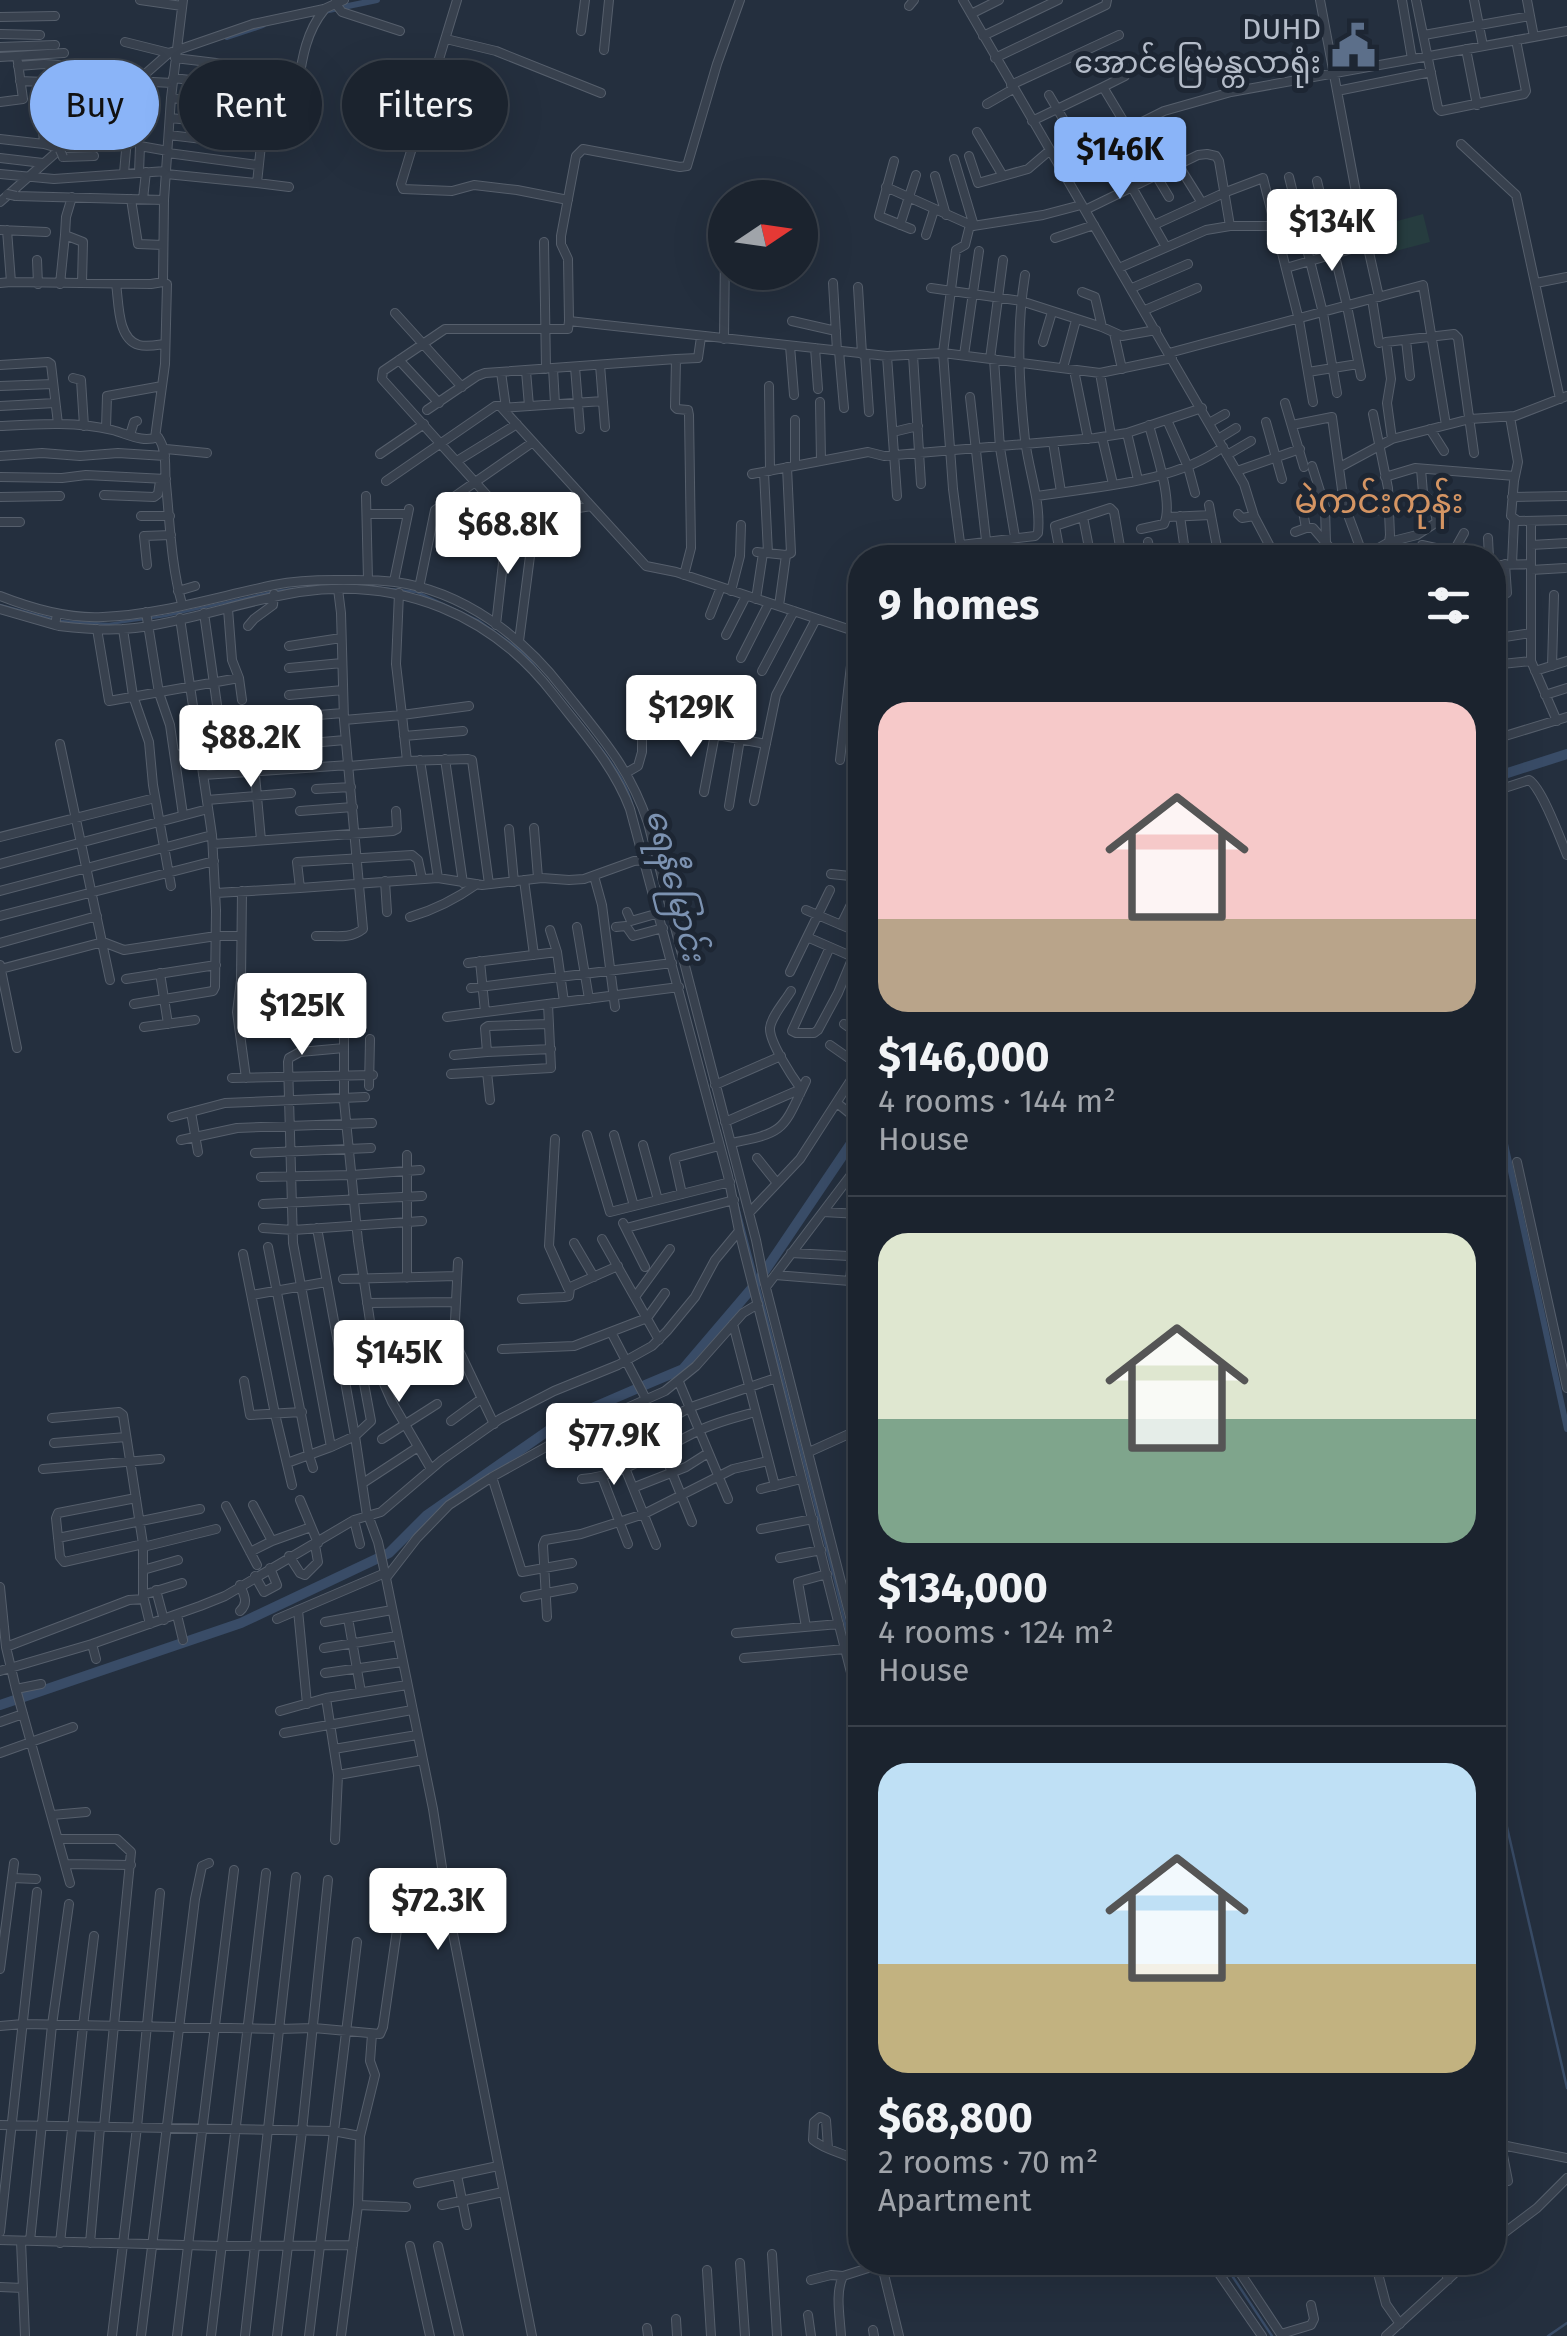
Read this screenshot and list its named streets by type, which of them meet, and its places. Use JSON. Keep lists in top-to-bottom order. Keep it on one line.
{"districts":["မဲကင်းကုန်း"],"water":["ရေနီမြောင်း"],"places":{"public building":["DUHD အောင်မြေမန္တလာရုံး"]},"north":"right","page":{"chip":["Buy","Rent","Filters"],"price":["$146K","$134K","$68.8K","$129K","$88.2K","$125K","$145K","$77.9K","$72.3K"],"heading":"9 homes","list":[{"name":"$146,000","note":"4 rooms · 144 m² · House"},{"name":"$134,000","note":"4 rooms · 124 m² · House"},{"name":"$68,800","note":"2 rooms · 70 m² · Apartment"}]}}
